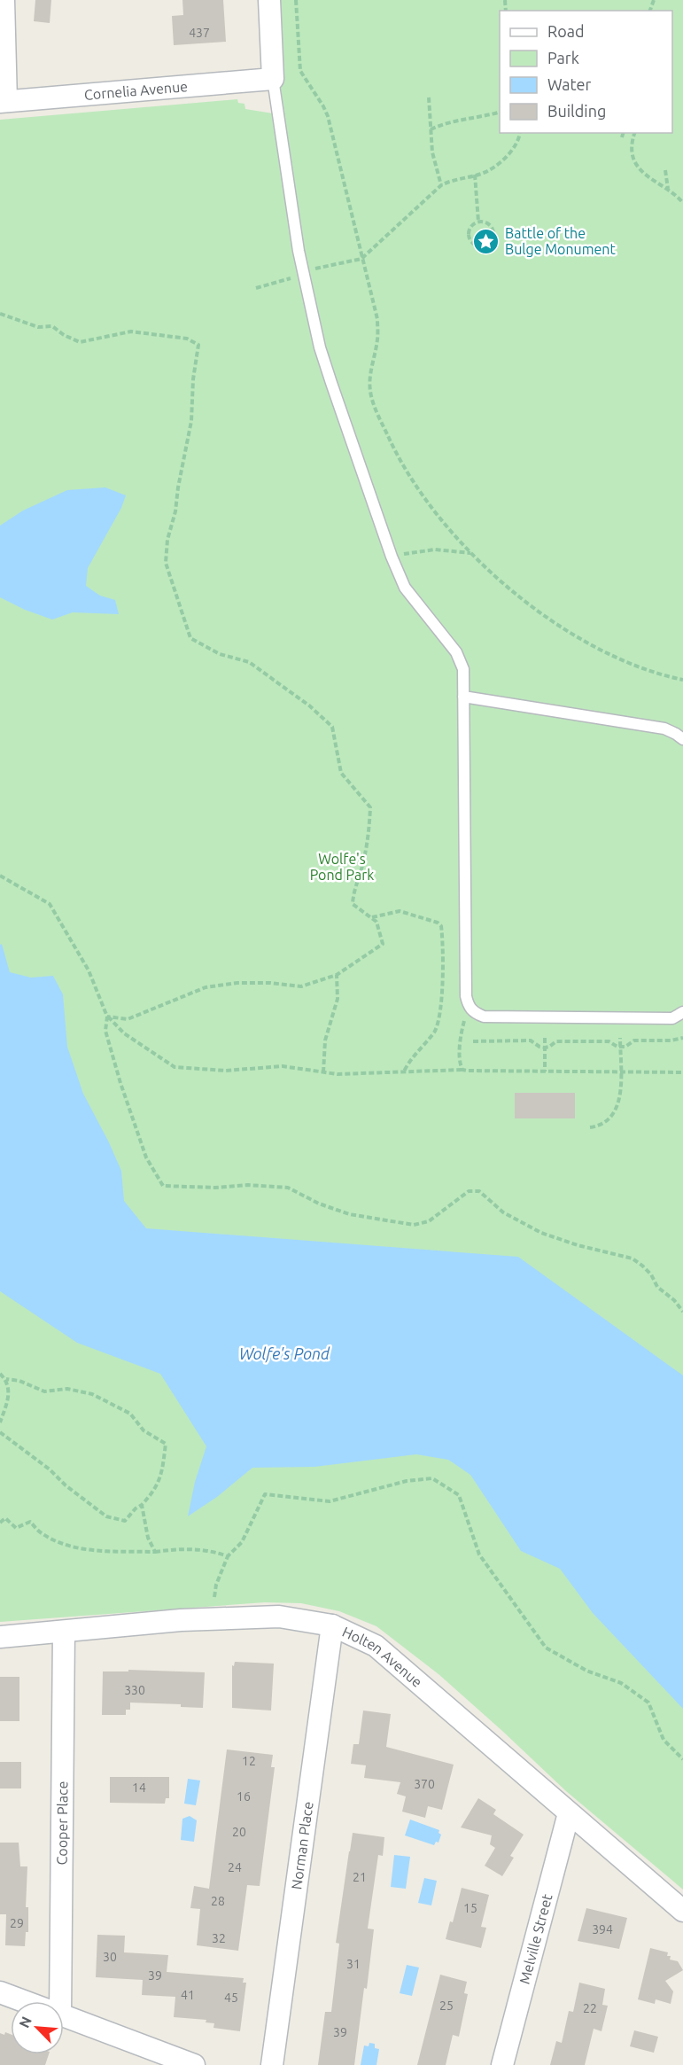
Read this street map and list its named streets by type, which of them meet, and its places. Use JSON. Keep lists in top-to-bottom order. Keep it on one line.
{"streets":{"street":["Cornelia Avenue","Holten Avenue","Cooper Place","Norman Place","Melville Street"]},"crossings":[["Holten Avenue","Cooper Place"],["Holten Avenue","Norman Place"],["Holten Avenue","Melville Street"]],"water":["Wolfe's Pond"],"parks":["Wolfe's Pond Park"],"places":{"place":["Battle of the Bulge Monument"]},"house_numbers":["437","330","12","370","14","16","20","24","21","28","15","29","394","32","30","31","39","41","45","25","22","39"],"legend":["Road","Park","Water","Building"],"north":"top left"}
